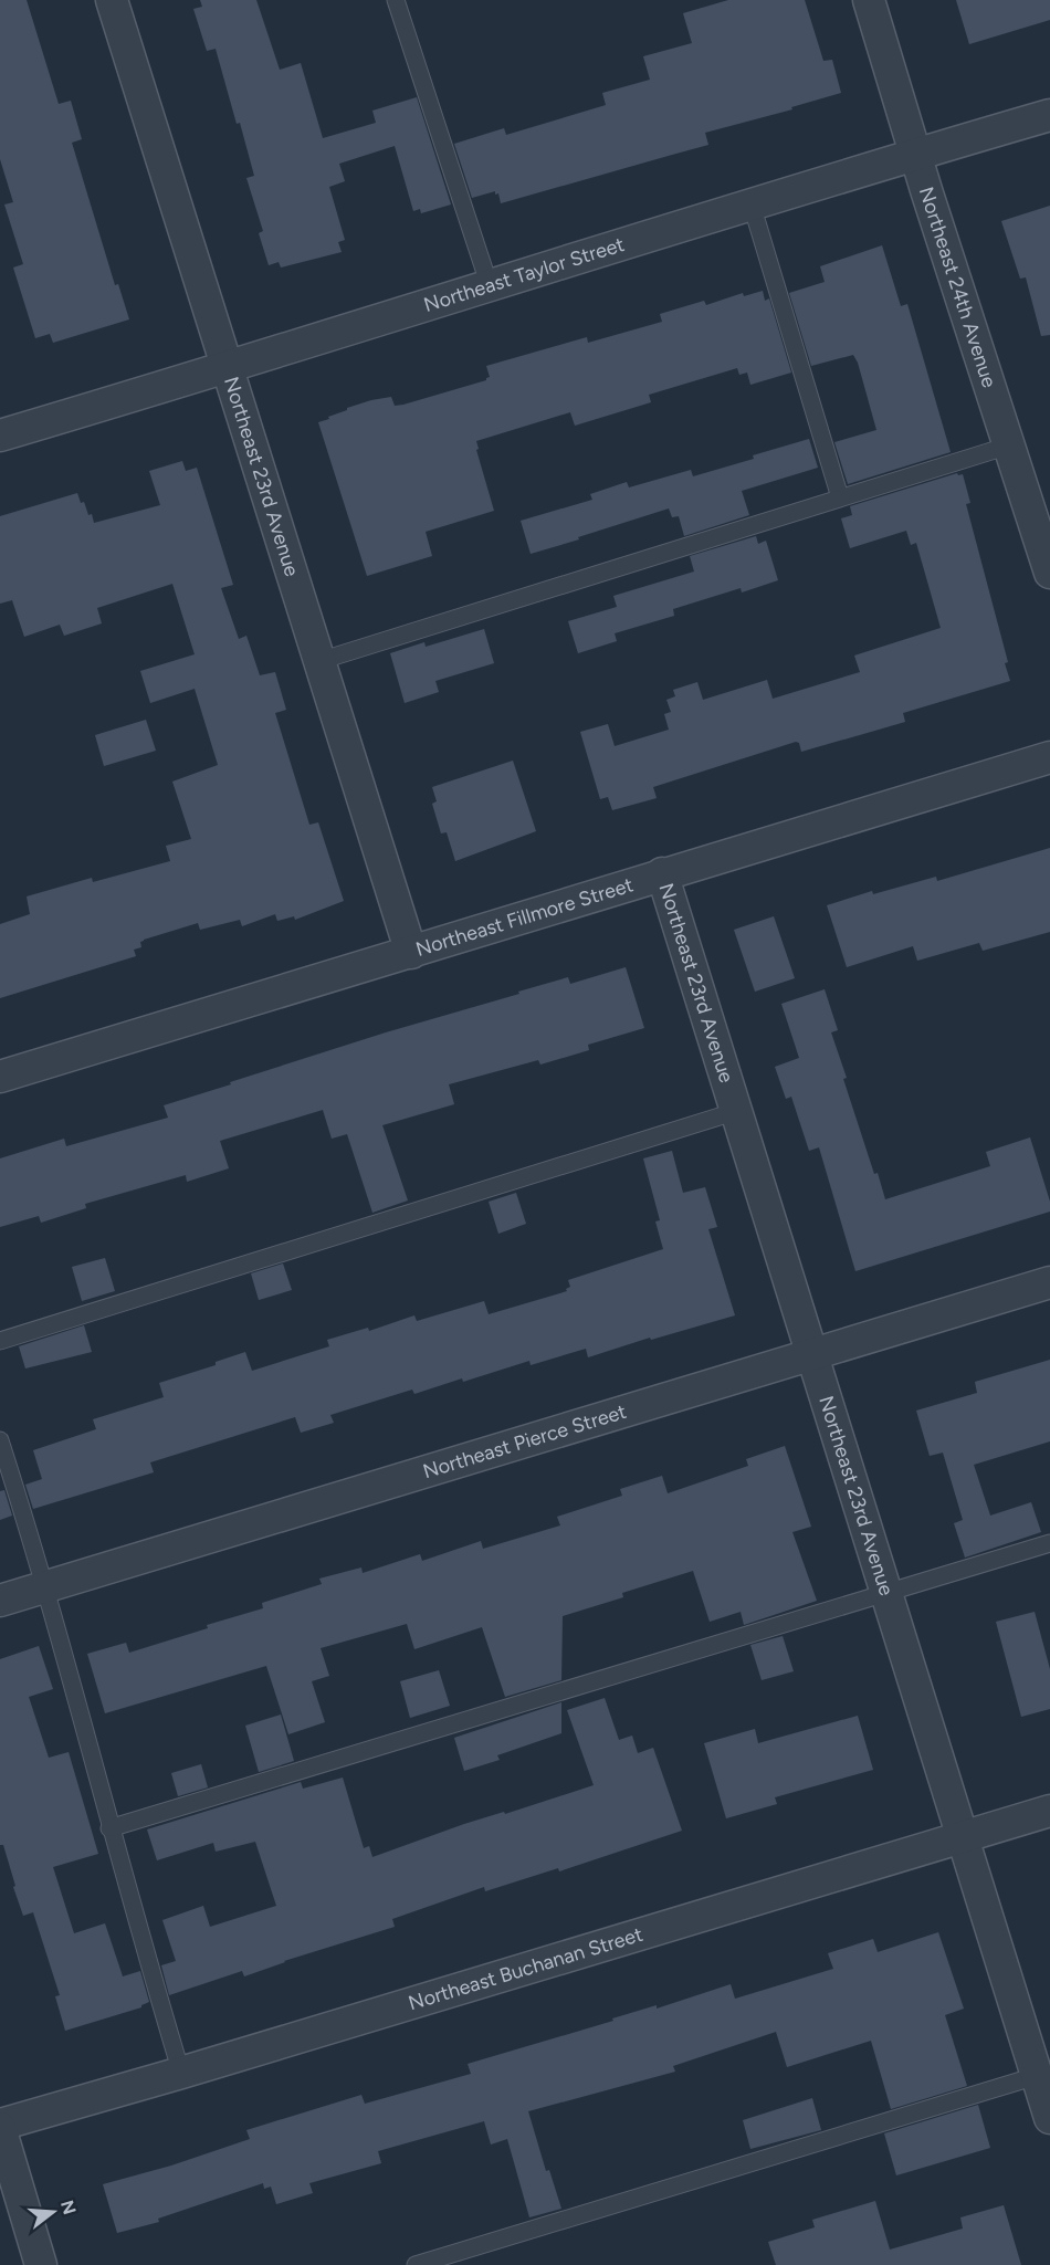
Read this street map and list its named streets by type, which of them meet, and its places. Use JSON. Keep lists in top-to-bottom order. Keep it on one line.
{"streets":{"street":["Northeast Taylor Street","Northeast 24th Avenue","Northeast 23rd Avenue","Northeast Fillmore Street","Northeast Pierce Street","Northeast Buchanan Street"]},"crossings":[["Northeast Taylor Street","Northeast 24th Avenue"],["Northeast Taylor Street","Northeast 23rd Avenue"],["Northeast 23rd Avenue","Northeast Fillmore Street"],["Northeast 23rd Avenue","Northeast Pierce Street"],["Northeast 23rd Avenue","Northeast Buchanan Street"]],"north":"right"}
